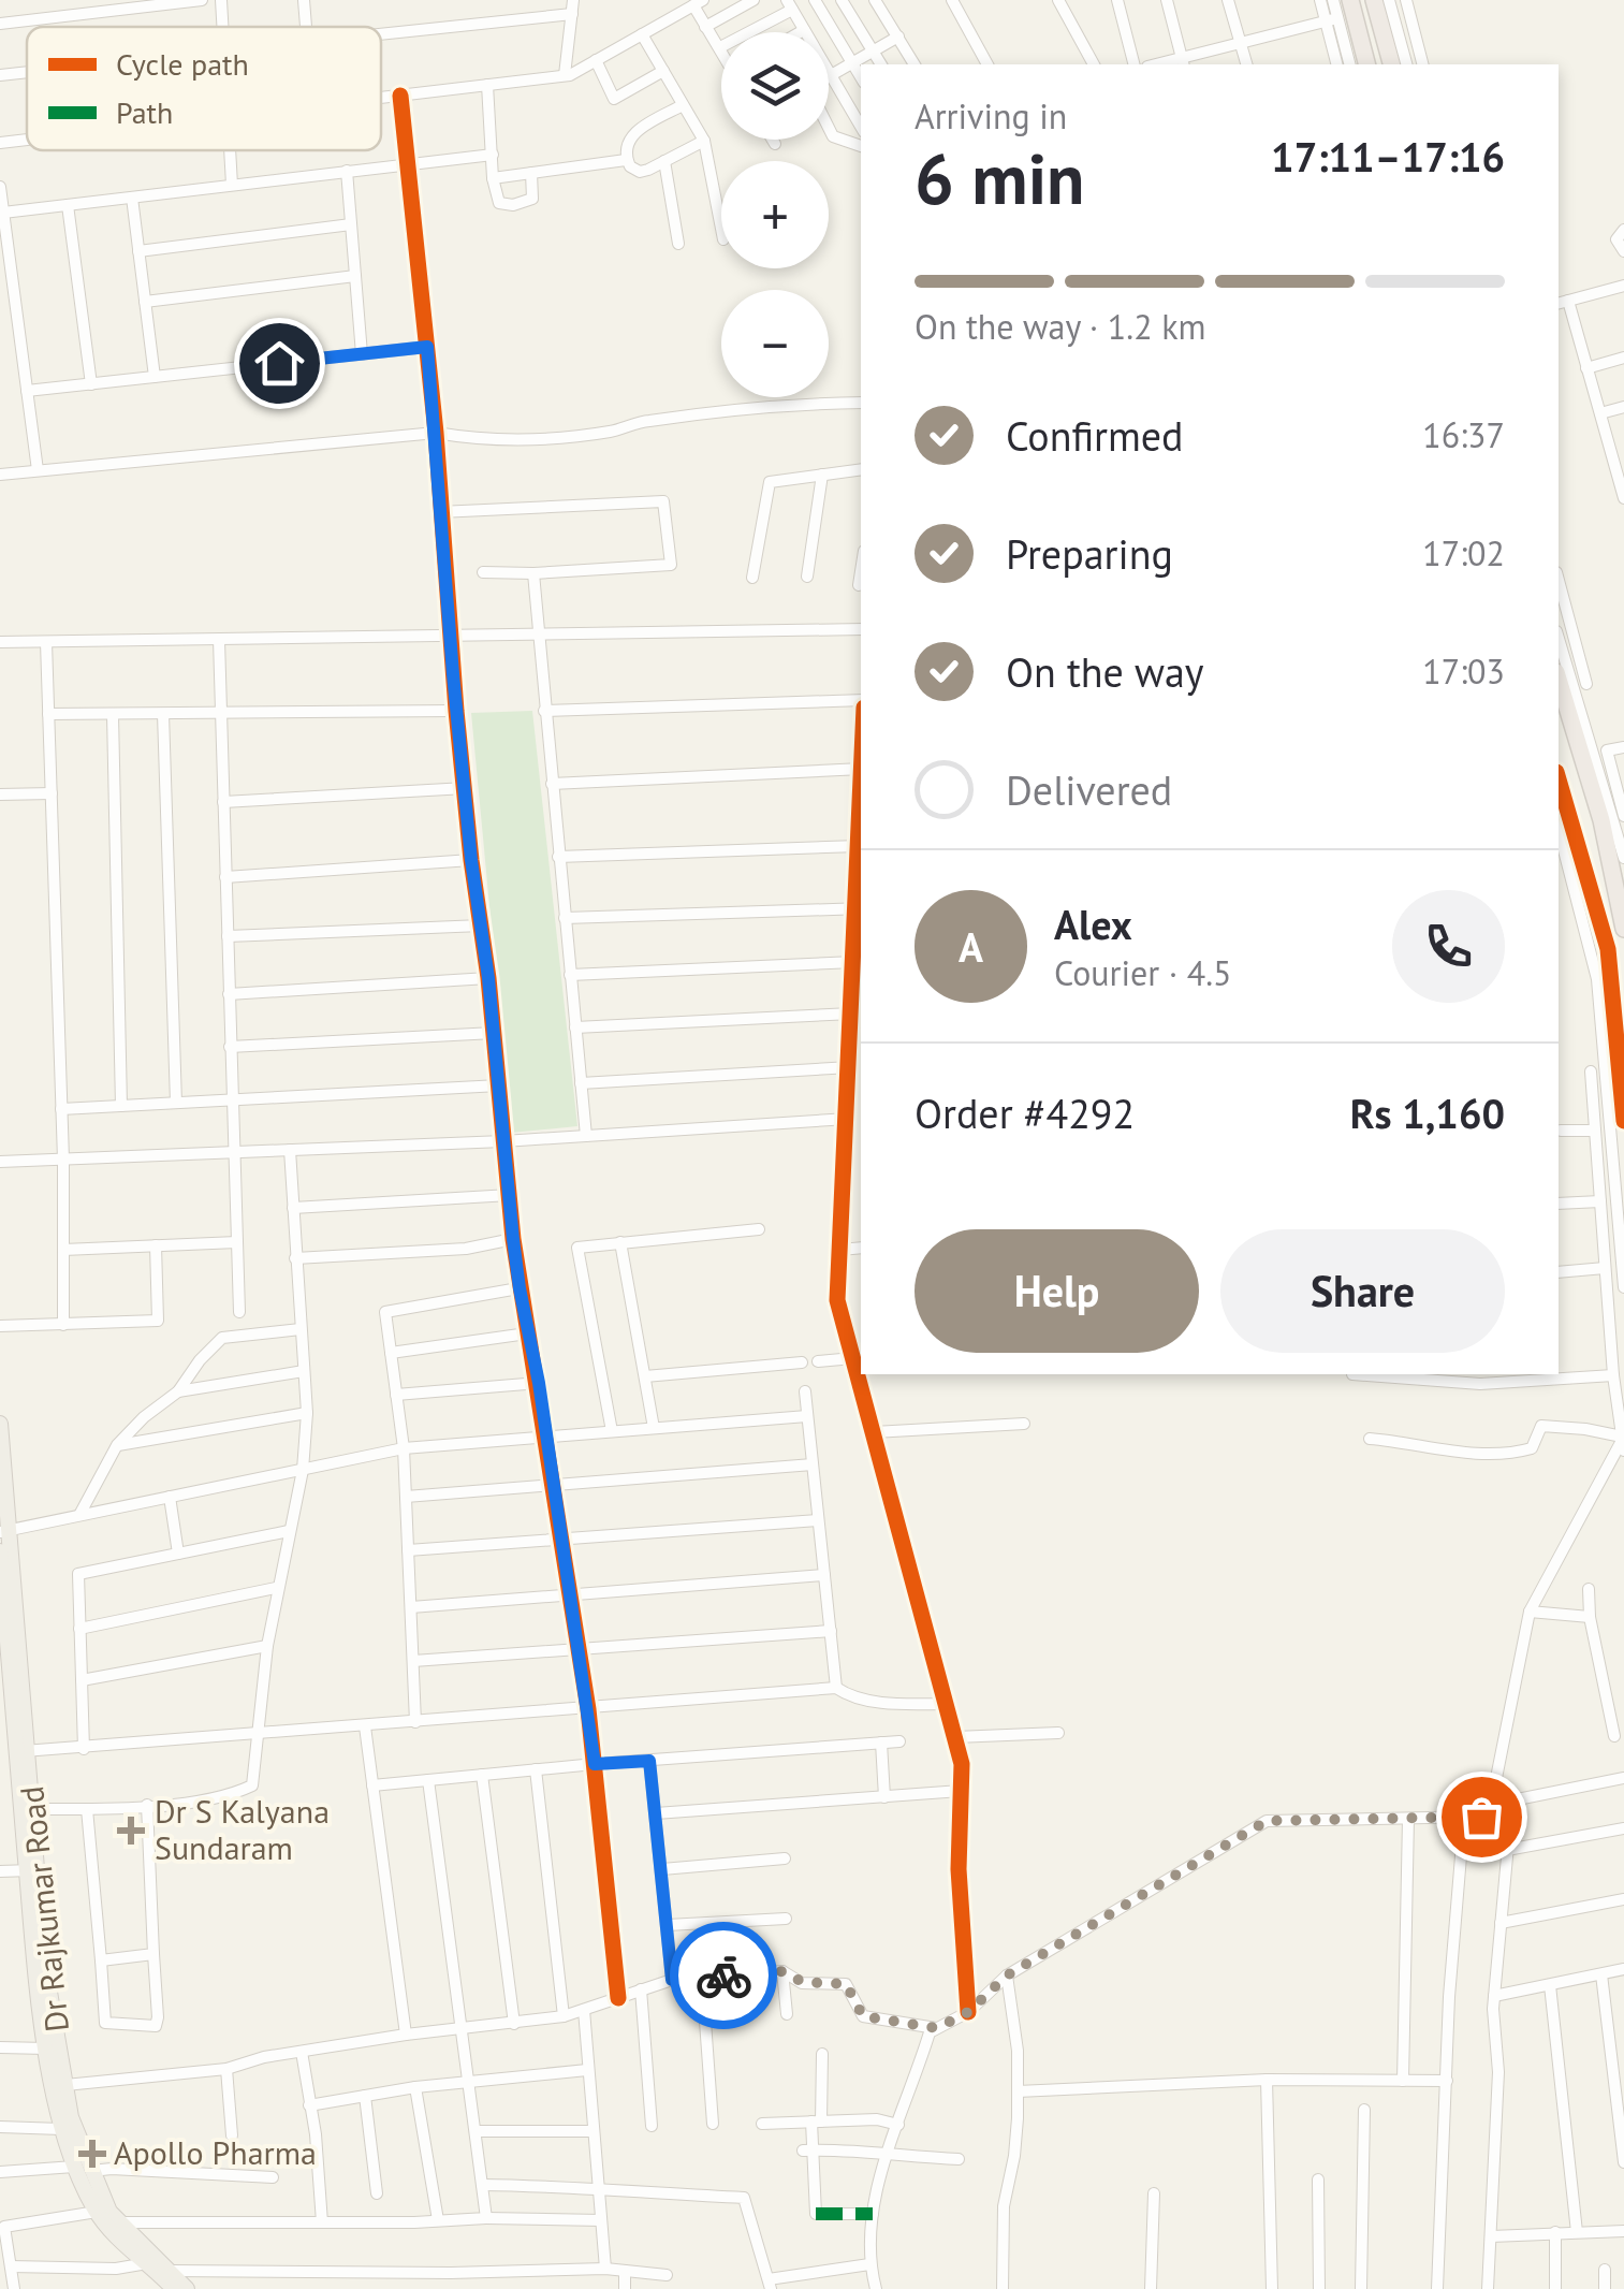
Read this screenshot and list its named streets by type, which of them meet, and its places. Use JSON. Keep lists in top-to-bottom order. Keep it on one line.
{"streets":{"main road":["Dr Rajkumar Road"]},"places":{"health":["Dr S Kalyana Sundaram","Apollo Pharma"]},"legend":["Cycle path","Path"],"page":{"map_buttons":["+","−"],"heading":["6 min","Arriving in","17:11–17:16"],"panel":["Alex","Courier · 4.5","Order #4292","Rs 1,160"],"bar":"On the way · 1.2 km","list":[["Confirmed","16:37"],["Preparing","17:02"],["On the way","17:03"],"Delivered"],"round":"A","buttons":["Help","Share"]}}
